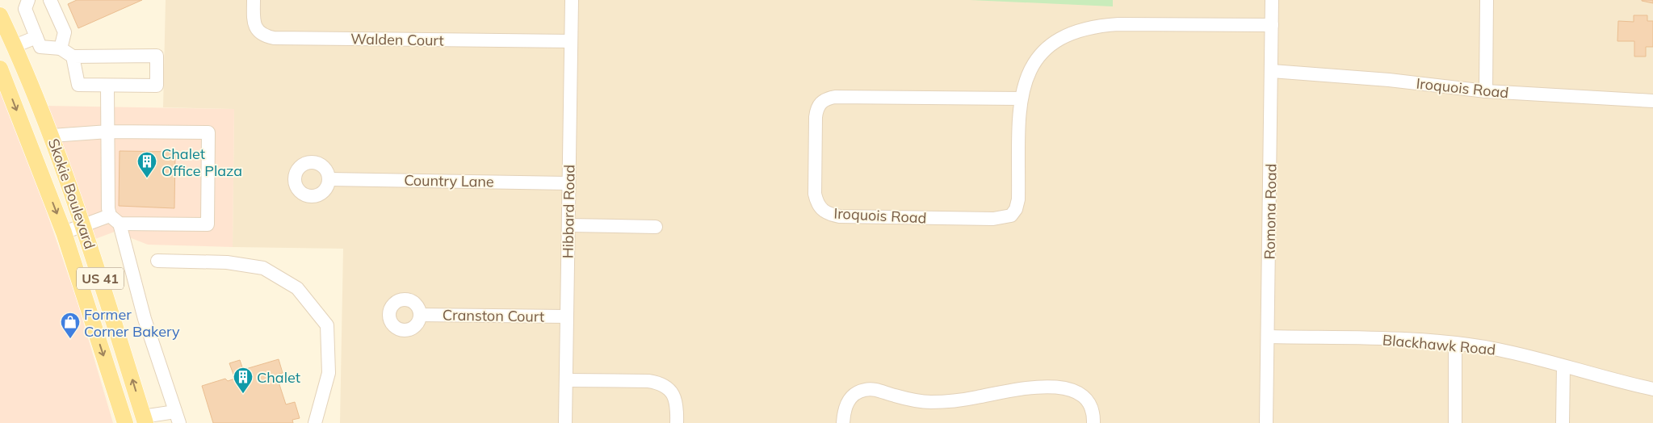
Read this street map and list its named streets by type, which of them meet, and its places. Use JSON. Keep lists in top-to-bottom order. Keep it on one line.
{"streets":{"main road":["Skokie Boulevard","US 41"],"street":["Walden Court","Iroquois Road","Country Lane","Hibbard Road","Romona Road","Cranston Court","Blackhawk Road"]},"crossings":[["Walden Court","Hibbard Road"],["Iroquois Road","Romona Road"],["Country Lane","Hibbard Road"],["Hibbard Road","Cranston Court"],["Romona Road","Blackhawk Road"]],"places":{"building":["Chalet Office Plaza","Chalet"],"shop":["Former Corner Bakery"]}}
